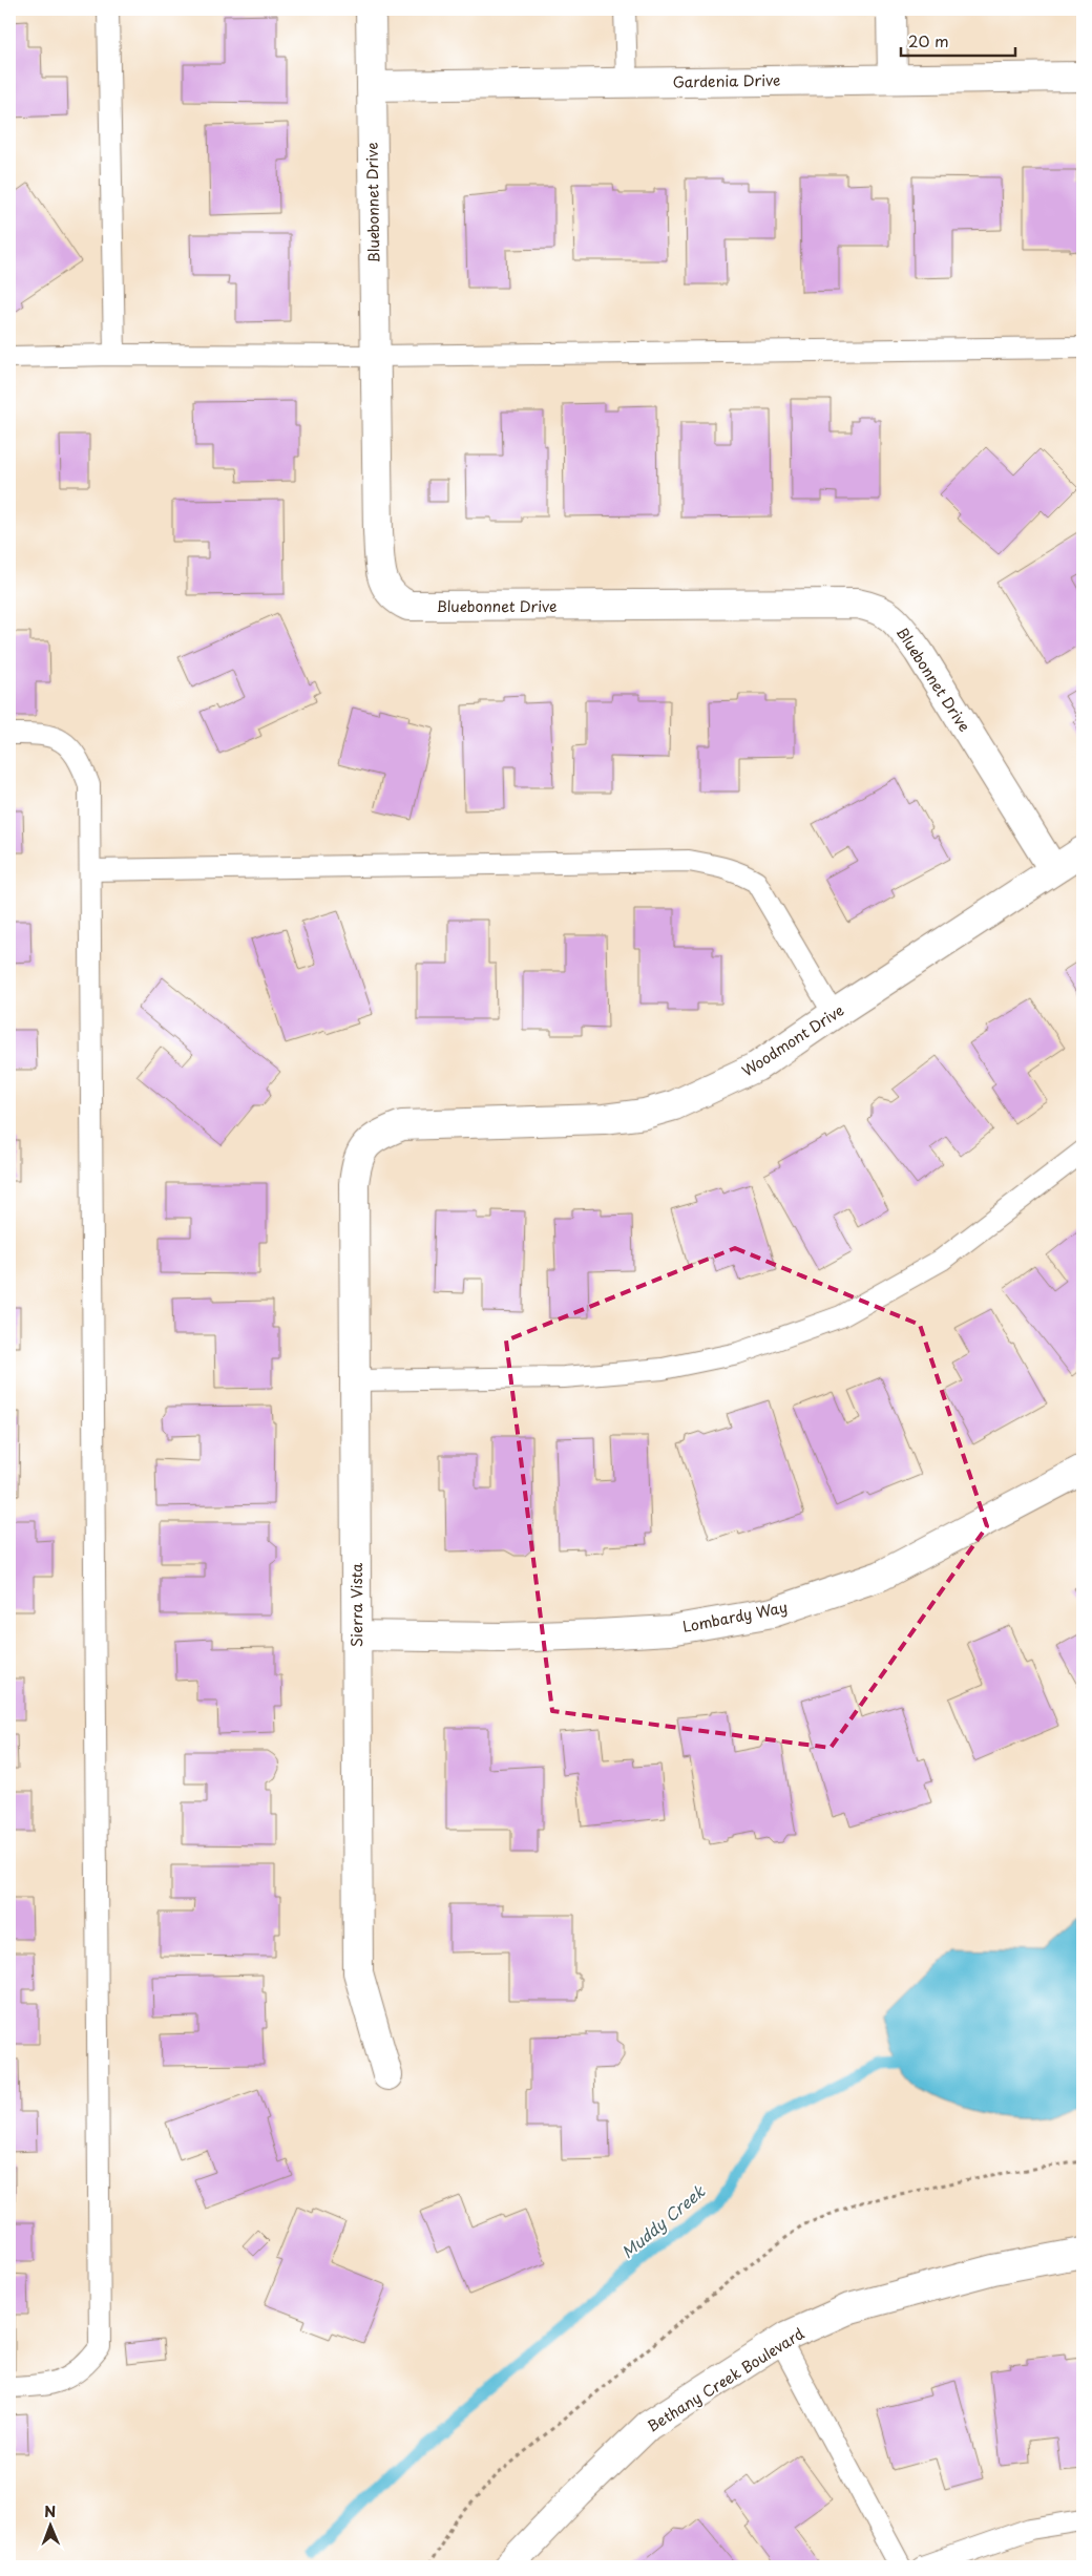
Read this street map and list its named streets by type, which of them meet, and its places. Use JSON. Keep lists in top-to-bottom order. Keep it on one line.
{"streets":{"street":["Gardenia Drive","Bluebonnet Drive","Woodmont Drive","Sierra Vista","Lombardy Way","Bethany Creek Boulevard"]},"crossings":[["Gardenia Drive","Bluebonnet Drive"],["Bluebonnet Drive","Woodmont Drive"],["Woodmont Drive","Sierra Vista"],["Sierra Vista","Lombardy Way"]],"water":["Muddy Creek"],"scale_bar":"20 m","north":"top"}
